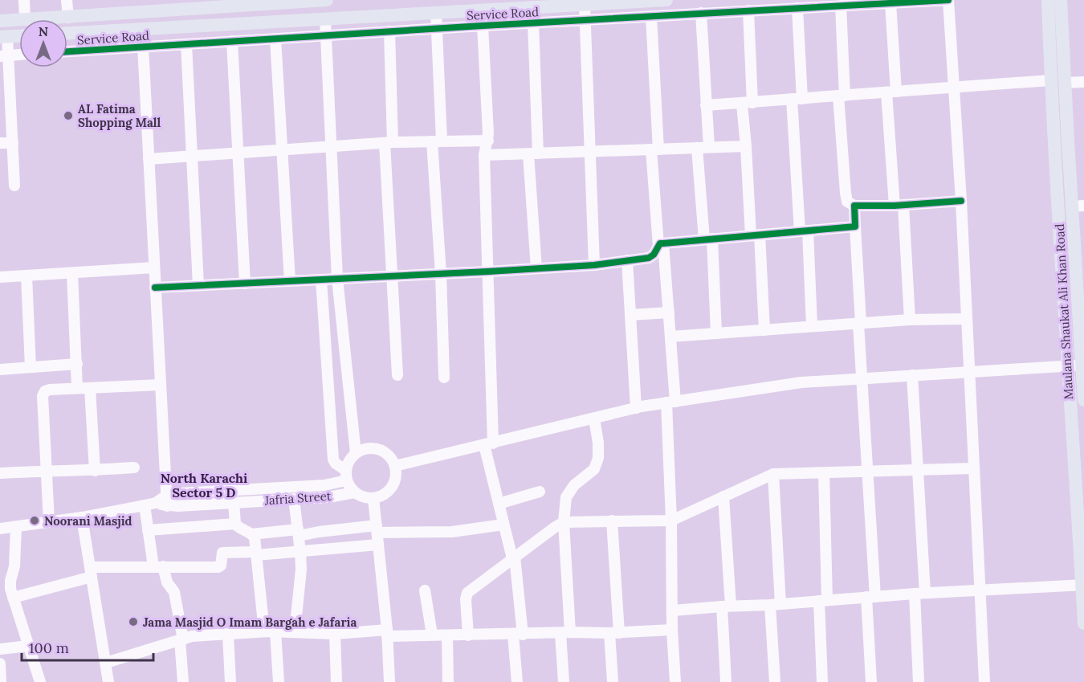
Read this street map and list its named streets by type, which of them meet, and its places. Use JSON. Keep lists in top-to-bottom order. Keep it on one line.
{"streets":{"main road":["Maulana Shaukat Ali Khan Road"],"street":["Service Road","Jafria Street"]},"districts":["North Karachi Sector 5 D"],"places":["AL Fatima Shopping Mall","Noorani Masjid","Jama Masjid O Imam Bargah e Jafaria"],"scale_bar":"100 m","north":"top"}
